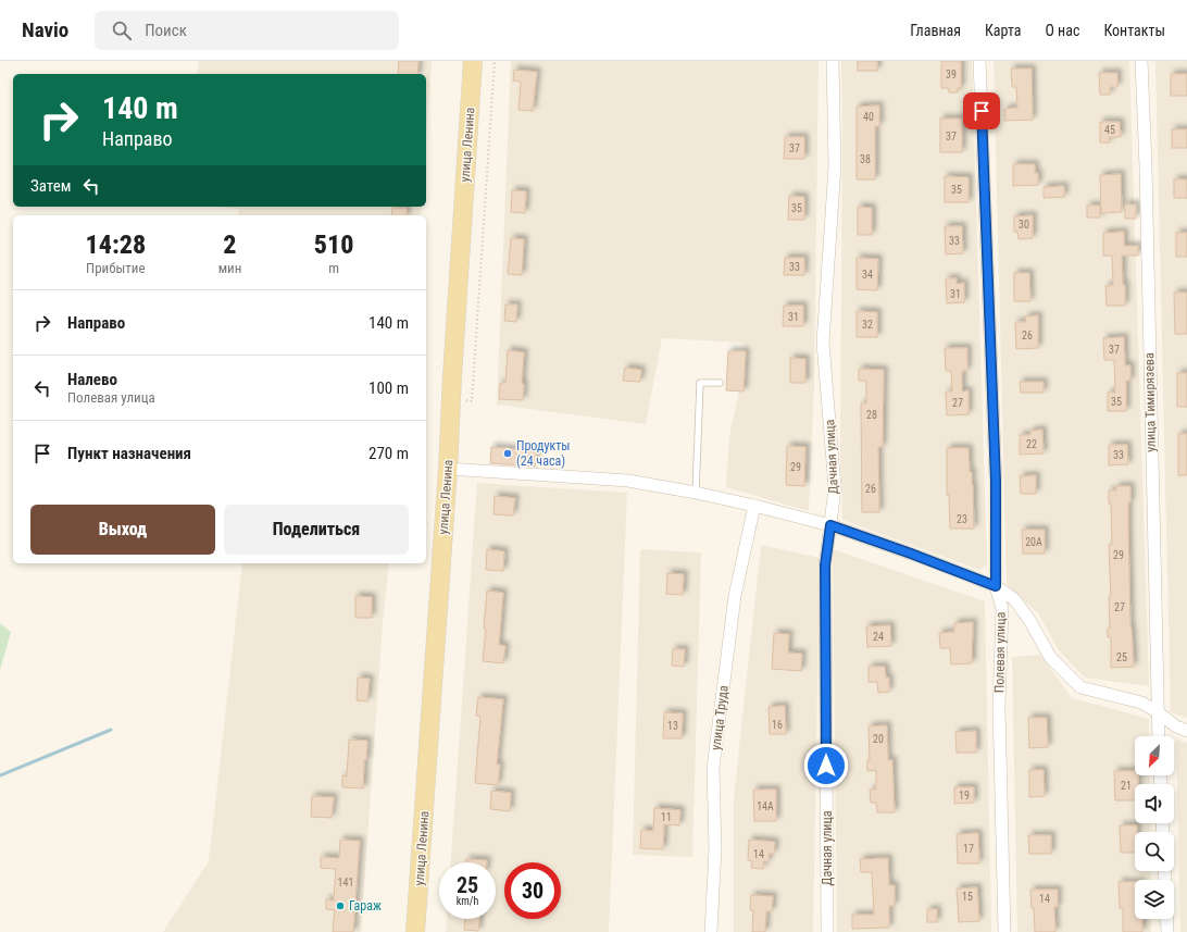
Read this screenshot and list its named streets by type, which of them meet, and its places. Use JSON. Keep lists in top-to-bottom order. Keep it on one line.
{"streets":{"main road":["улица Ленина"],"street":["улица Тимирязева","Дачная улица","Полевая улица","улица Труда"]},"places":["Продукты (24 часа)","Гараж"],"house_numbers":["39","40","45","37","37","38","35","35","30","33","33","34","31","31","32","26","37","35","27","28","22","33","29","26","23","20А","29","27","24","25","16","13","20","21","19","14А","11","17","14","141","15","14"],"north":"bottom left","page":{"header":"Navio","search":"Поиск","nav":["Главная","Карта","О нас","Контакты"],"turn":["140 m","Направо"],"then":"Затем","eta":["14:28","Прибытие","2","мин","510","m"],"list":[{"name":"Направо","value":"140 m"},{"name":"Налево","note":"Полевая улица","value":"100 m"},{"name":"Пункт назначения","value":"270 m"}],"buttons":["Выход","Поделиться"],"speed":"25 km/h","limit":"30"}}
